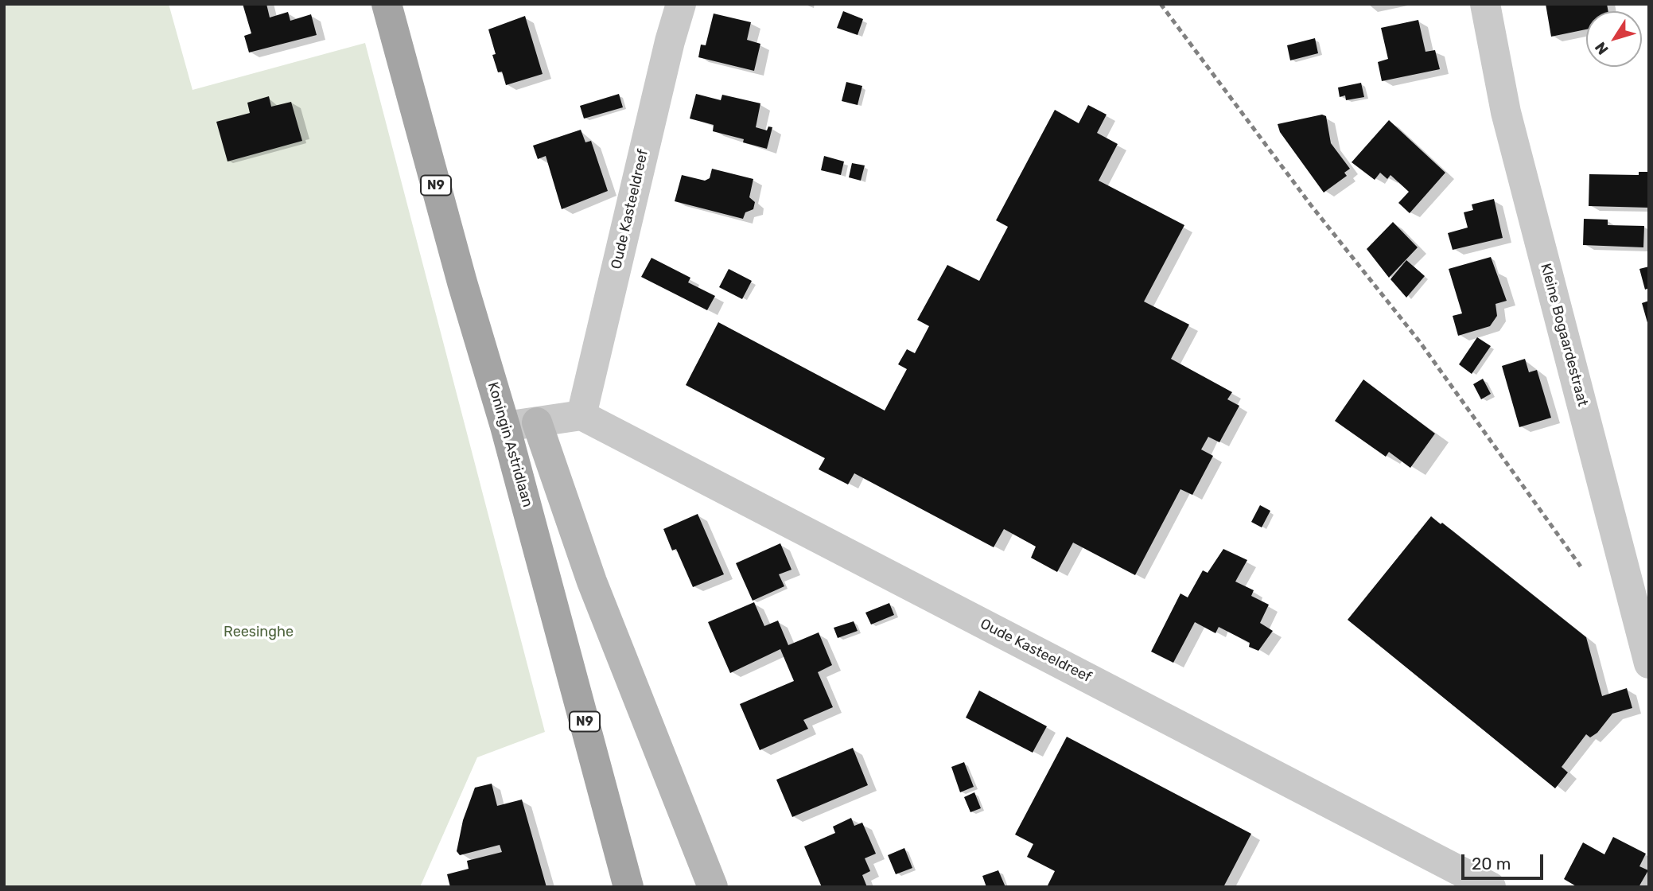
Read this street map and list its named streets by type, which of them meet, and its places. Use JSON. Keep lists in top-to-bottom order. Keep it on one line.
{"streets":{"main road":["N9","Koningin Astridlaan"],"street":["Oude Kasteeldreef","Kleine Bogaardestraat"]},"parks":["Reesinghe"],"scale_bar":"20 m","north":"bottom left"}
